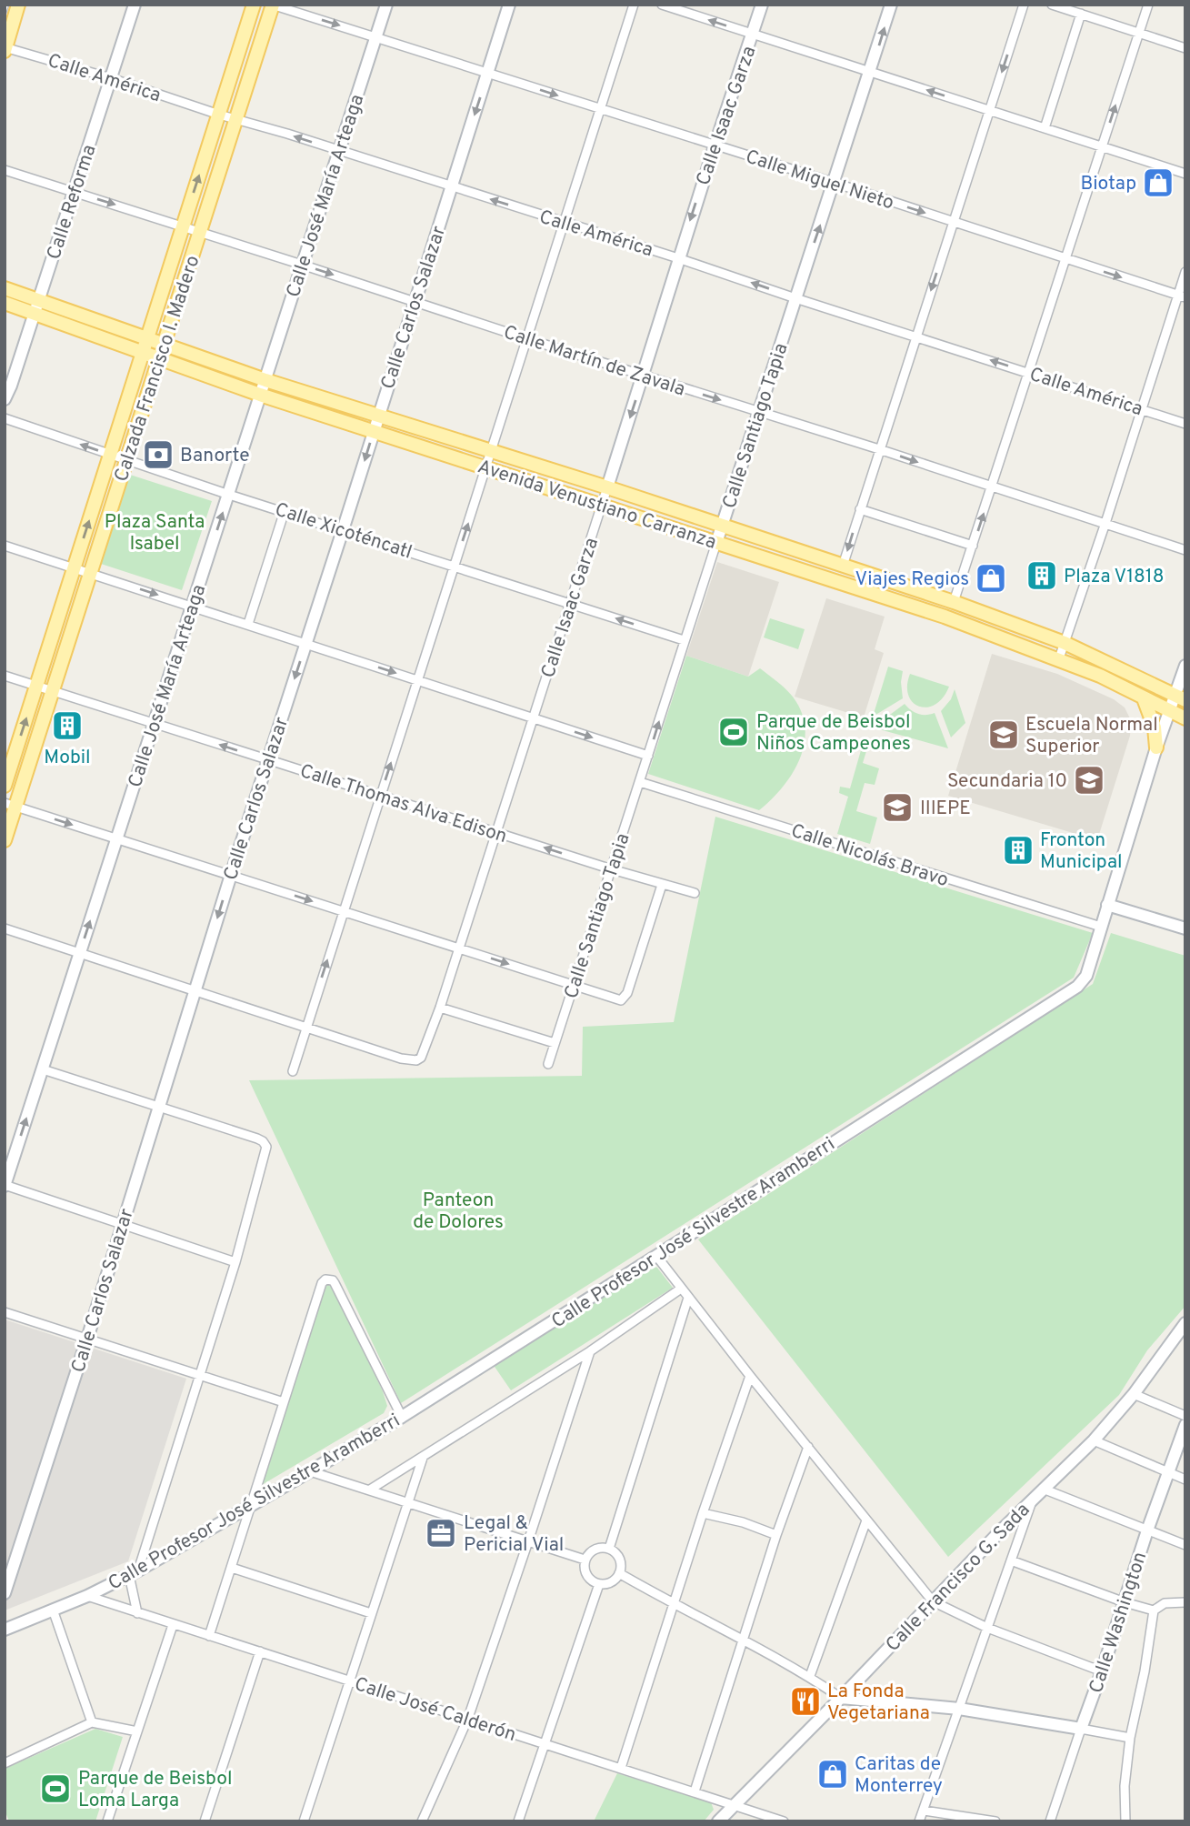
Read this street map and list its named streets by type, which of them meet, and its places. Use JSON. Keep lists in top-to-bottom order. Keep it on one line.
{"streets":{"main road":["Calzada Francisco I. Madero","Avenida Venustiano Carranza"],"street":["Calle América","Calle Isaac Garza","Calle Miguel Nieto","Calle José María Arteaga","Calle Reforma","Calle Carlos Salazar","Calle Martín de Zavala","Calle Santiago Tapia","Calle Xicoténcatl","Calle Thomas Alva Edison","Calle Nicolás Bravo","Calle Profesor José Silvestre Aramberri","Calle Francisco G. Sada","Calle Washington","Calle José Calderón"]},"crossings":[["Calle América","Calle Isaac Garza"],["Calle América","Calle José María Arteaga"],["Calle América","Calle Reforma"],["Calle América","Calle Carlos Salazar"],["Calle América","Calzada Francisco I. Madero"],["Calle América","Calle Santiago Tapia"],["Calle Isaac Garza","Calle Miguel Nieto"],["Calle Isaac Garza","Calle Martín de Zavala"],["Calle Isaac Garza","Avenida Venustiano Carranza"],["Calle Isaac Garza","Calle Xicoténcatl"],["Calle Isaac Garza","Calle Thomas Alva Edison"],["Calle Miguel Nieto","Calle José María Arteaga"],["Calle Miguel Nieto","Calle Carlos Salazar"],["Calle Miguel Nieto","Calzada Francisco I. Madero"],["Calle Miguel Nieto","Calle Santiago Tapia"],["Calle José María Arteaga","Calle Martín de Zavala"],["Calle José María Arteaga","Avenida Venustiano Carranza"],["Calle José María Arteaga","Calle Xicoténcatl"],["Calle José María Arteaga","Calle Thomas Alva Edison"],["Calle Reforma","Calle Martín de Zavala"],["Calle Reforma","Avenida Venustiano Carranza"],["Calle Carlos Salazar","Calle Martín de Zavala"],["Calle Carlos Salazar","Avenida Venustiano Carranza"],["Calle Carlos Salazar","Calle Xicoténcatl"],["Calle Carlos Salazar","Calle Thomas Alva Edison"],["Calle Martín de Zavala","Calzada Francisco I. Madero"],["Calle Martín de Zavala","Calle Santiago Tapia"],["Calzada Francisco I. Madero","Avenida Venustiano Carranza"],["Calzada Francisco I. Madero","Calle Xicoténcatl"],["Calzada Francisco I. Madero","Calle Thomas Alva Edison"],["Calle Santiago Tapia","Avenida Venustiano Carranza"],["Calle Santiago Tapia","Calle Xicoténcatl"],["Calle Santiago Tapia","Calle Thomas Alva Edison"],["Calle Santiago Tapia","Calle Nicolás Bravo"],["Avenida Venustiano Carranza","Calle Profesor José Silvestre Aramberri"],["Calle Nicolás Bravo","Calle Profesor José Silvestre Aramberri"],["Calle Profesor José Silvestre Aramberri","Calle José Calderón"],["Calle Francisco G. Sada","Calle José Calderón"]],"one_way":["Calle América","Calle Miguel Nieto","Calle Martín de Zavala"],"parks":["Plaza Santa Isabel","Panteon de Dolores"],"places":{"shop":["Biotap","Viajes Regios","Caritas de Monterrey"],"bank":["Banorte"],"building":["Plaza V1818","Mobil","Fronton Municipal"],"sports":["Parque de Beisbol Niños Campeones","Parque de Beisbol Loma Larga"],"school or university":["Escuela Normal Superior","Secundaria 10","IIIEPE"],"office":["Legal & Pericial Vial"],"restaurant":["La Fonda Vegetariana"]}}
